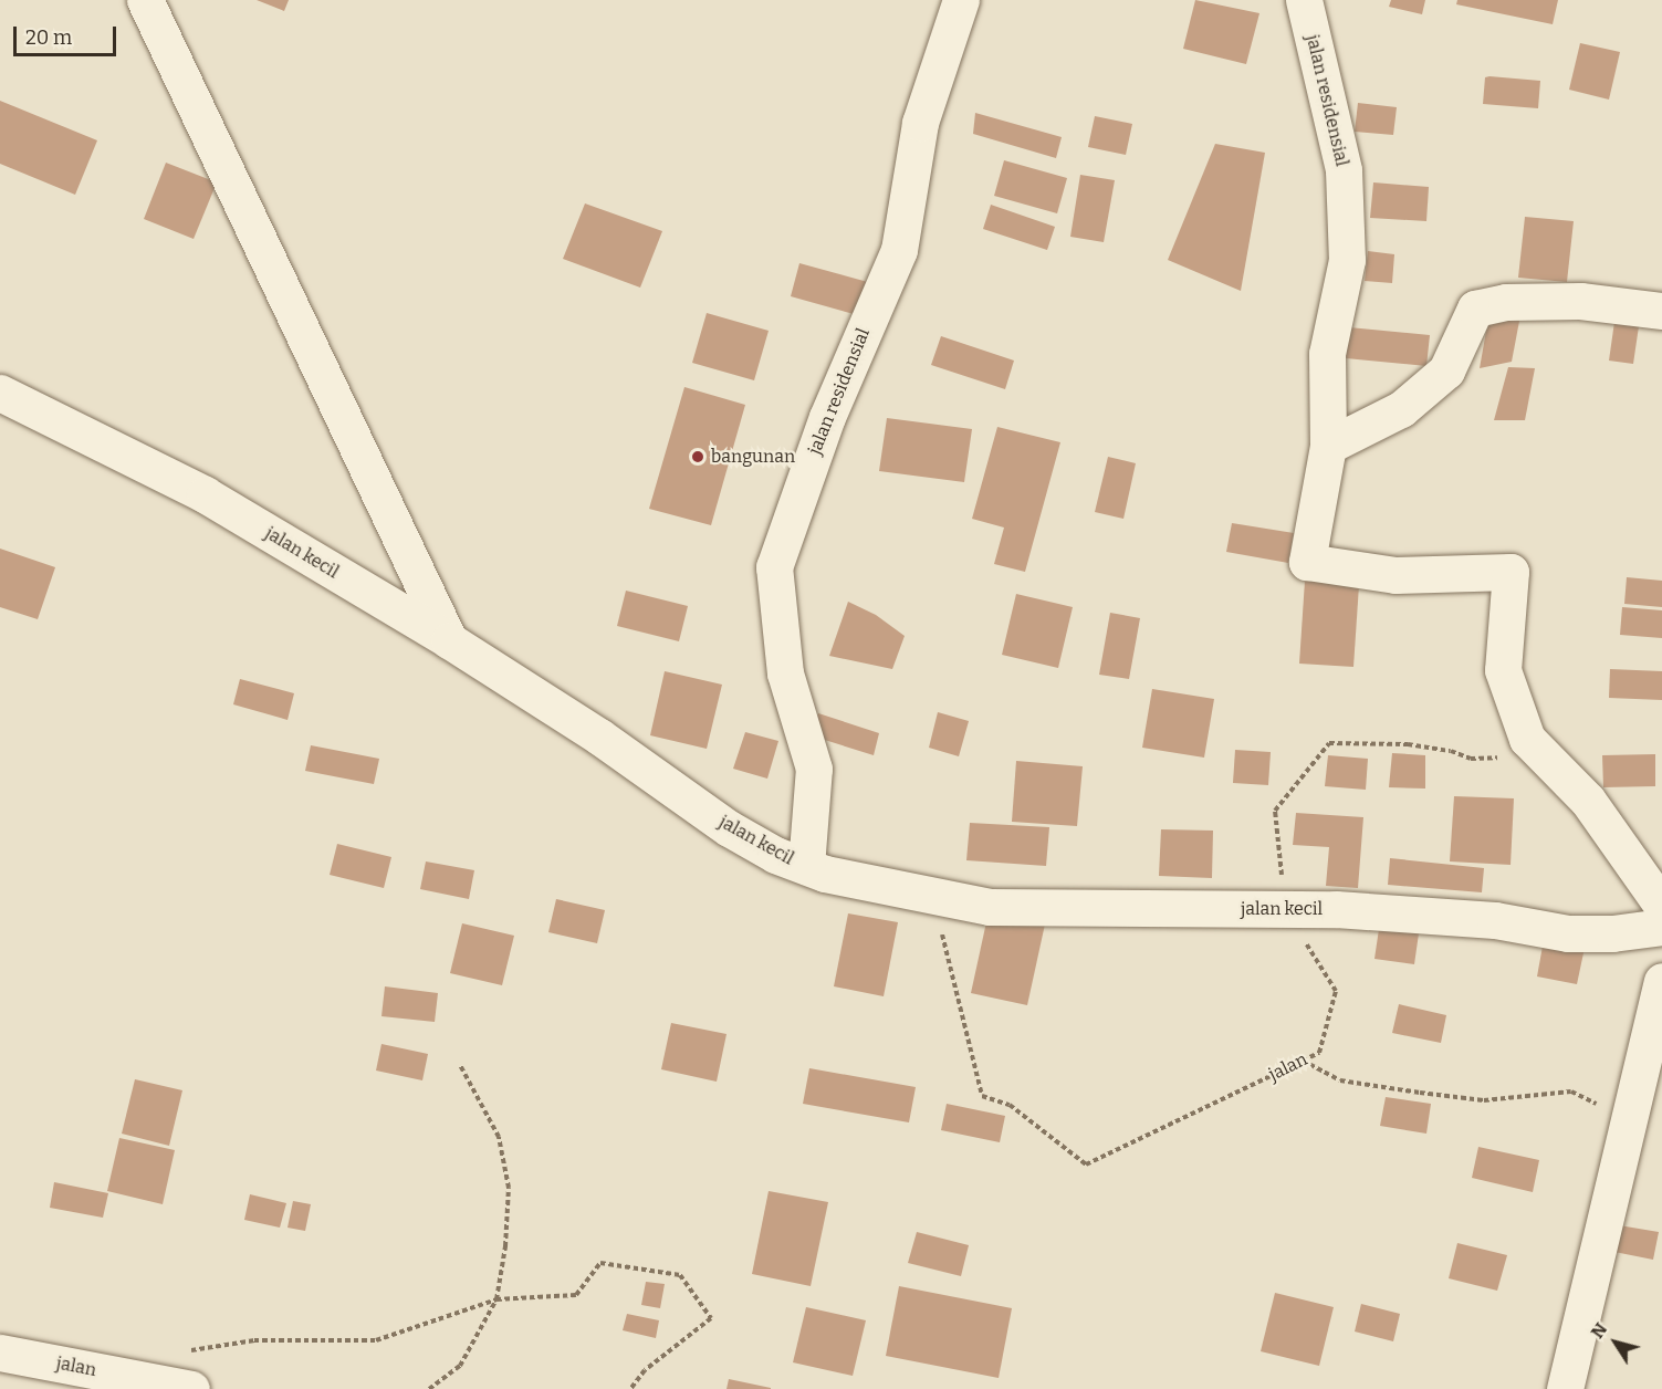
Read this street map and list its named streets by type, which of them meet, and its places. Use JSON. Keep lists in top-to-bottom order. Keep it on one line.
{"streets":{"street":["jalan residensial","jalan kecil","jalan"]},"crossings":[["jalan residensial","jalan kecil"],["jalan residensial","jalan"],["jalan kecil","jalan"]],"places":["bangunan"],"scale_bar":"20 m","north":"top left"}
